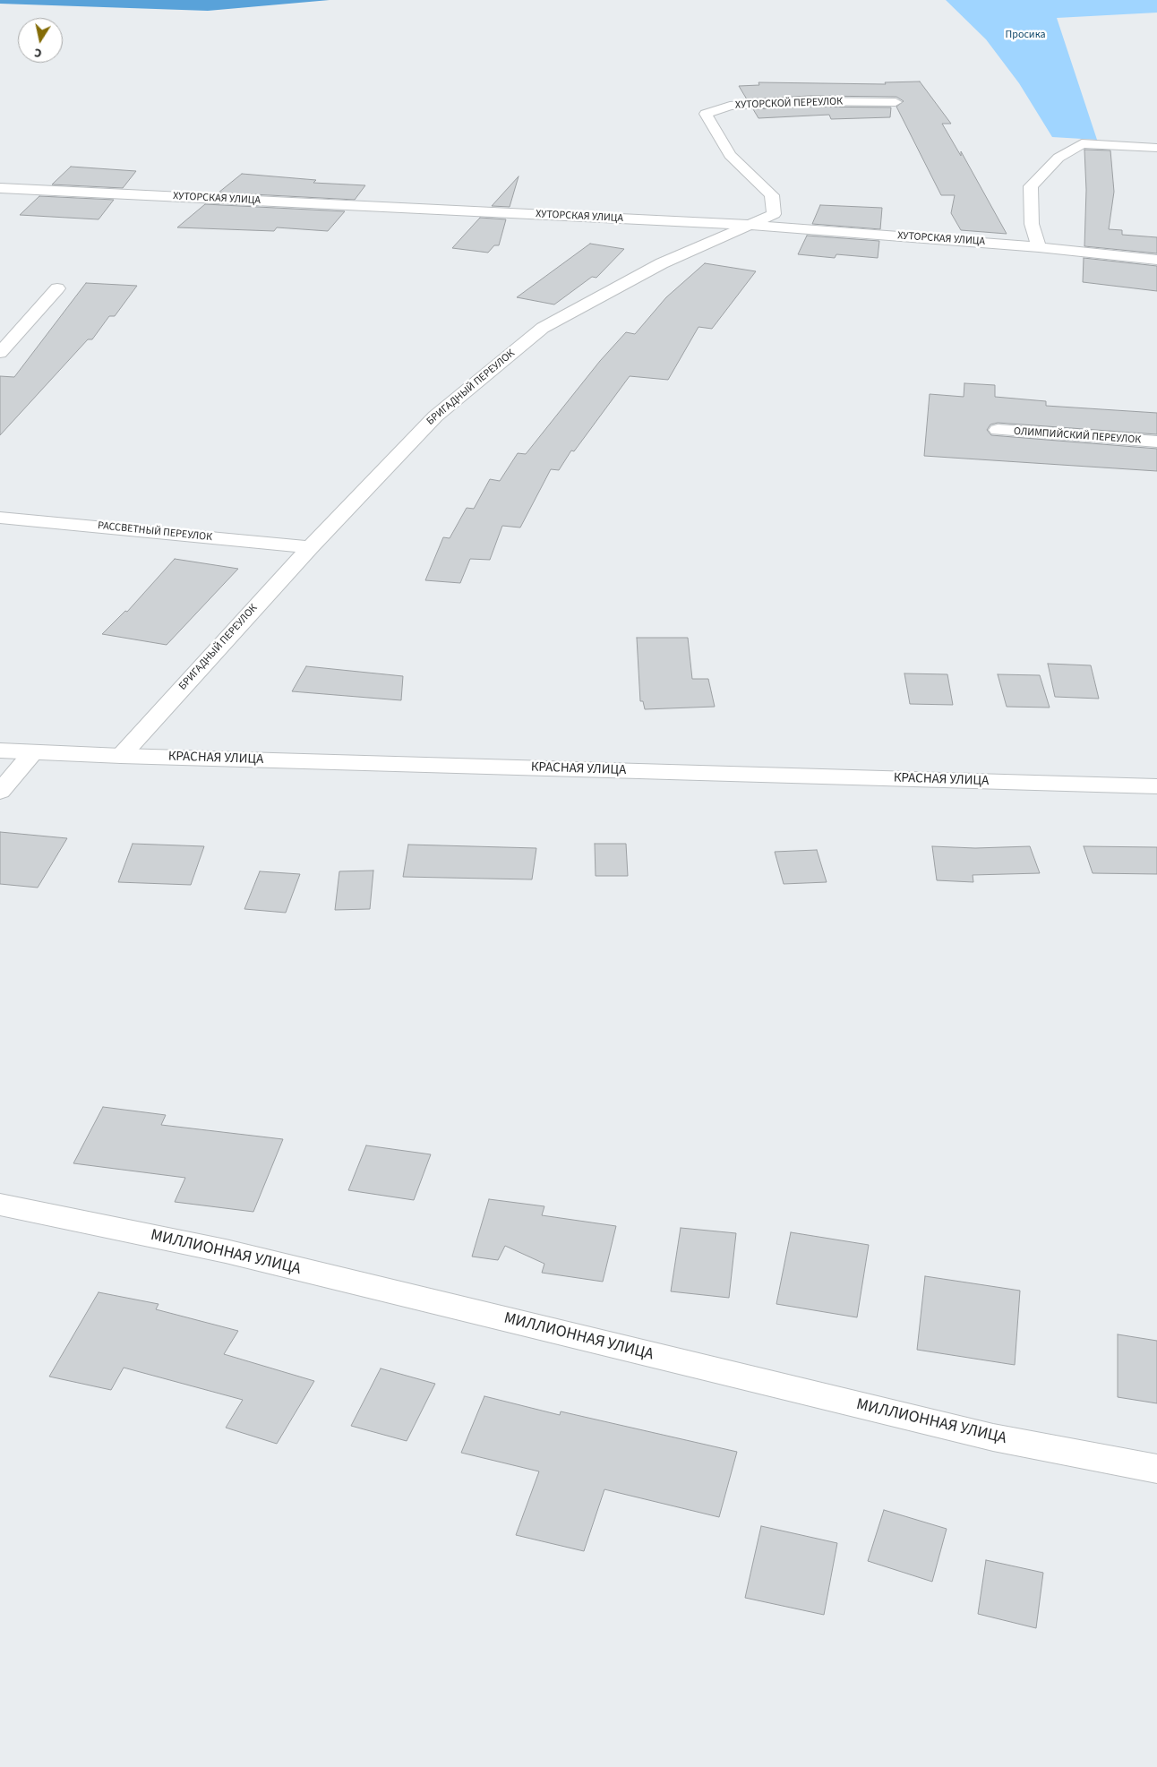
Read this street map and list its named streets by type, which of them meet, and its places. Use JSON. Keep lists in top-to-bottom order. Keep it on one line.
{"streets":{"street":["ХУТОРСКОЙ ПЕРЕУЛОК","ХУТОРСКАЯ УЛИЦА","БРИГАДНЫЙ ПЕРЕУЛОК","ОЛИМПИЙСКИЙ ПЕРЕУЛОК","РАССВЕТНЫЙ ПЕРЕУЛОК","КРАСНАЯ УЛИЦА","МИЛЛИОННАЯ УЛИЦА"]},"crossings":[["ХУТОРСКОЙ ПЕРЕУЛОК","БРИГАДНЫЙ ПЕРЕУЛОК"],["ХУТОРСКАЯ УЛИЦА","БРИГАДНЫЙ ПЕРЕУЛОК"],["БРИГАДНЫЙ ПЕРЕУЛОК","РАССВЕТНЫЙ ПЕРЕУЛОК"],["БРИГАДНЫЙ ПЕРЕУЛОК","КРАСНАЯ УЛИЦА"]],"parks":["Просика"],"north":"bottom"}
